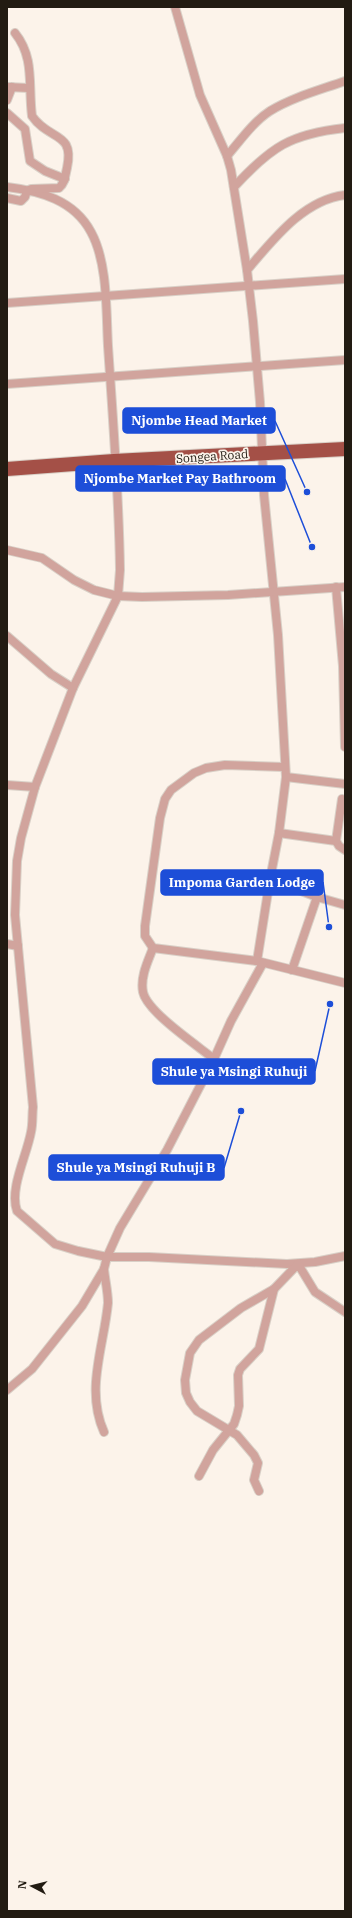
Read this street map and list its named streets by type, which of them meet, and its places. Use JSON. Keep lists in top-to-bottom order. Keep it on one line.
{"streets":{"highway":["Songea Road"]},"places":["Njombe Head Market","Njombe Market Pay Bathroom","Impoma Garden Lodge","Shule ya Msingi Ruhuji","Shule ya Msingi Ruhuji B"],"north":"left"}
